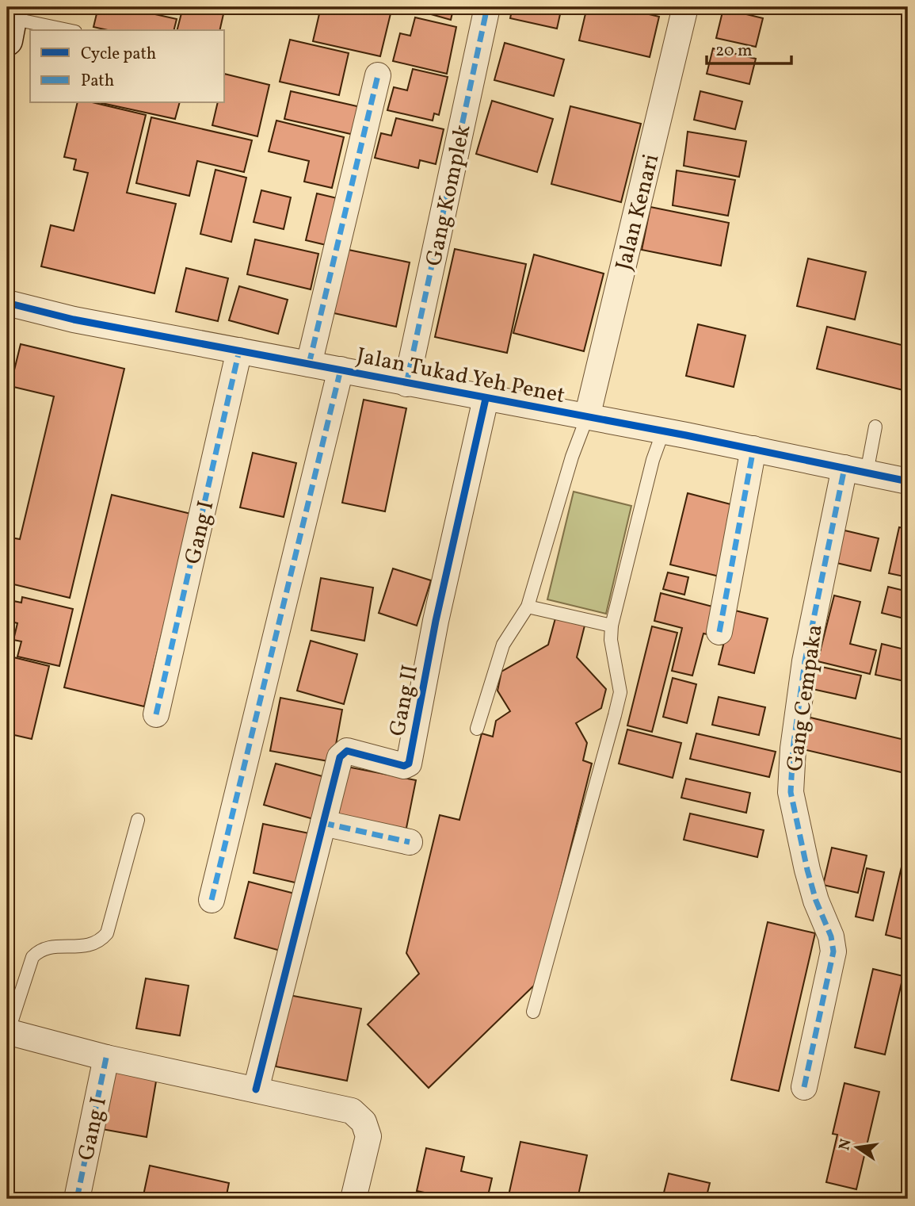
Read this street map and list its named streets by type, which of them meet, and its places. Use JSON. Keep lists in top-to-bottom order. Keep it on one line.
{"streets":{"street":["Gang Komplek","Jalan Kenari","Jalan Tukad Yeh Penet","Gang I","Gang Cempaka","Gang II"]},"crossings":[["Gang Komplek","Jalan Tukad Yeh Penet"],["Jalan Kenari","Jalan Tukad Yeh Penet"],["Jalan Tukad Yeh Penet","Gang I"],["Jalan Tukad Yeh Penet","Gang Cempaka"],["Jalan Tukad Yeh Penet","Gang II"]],"legend":["Cycle path","Path"],"scale_bar":"20 m","north":"left"}
